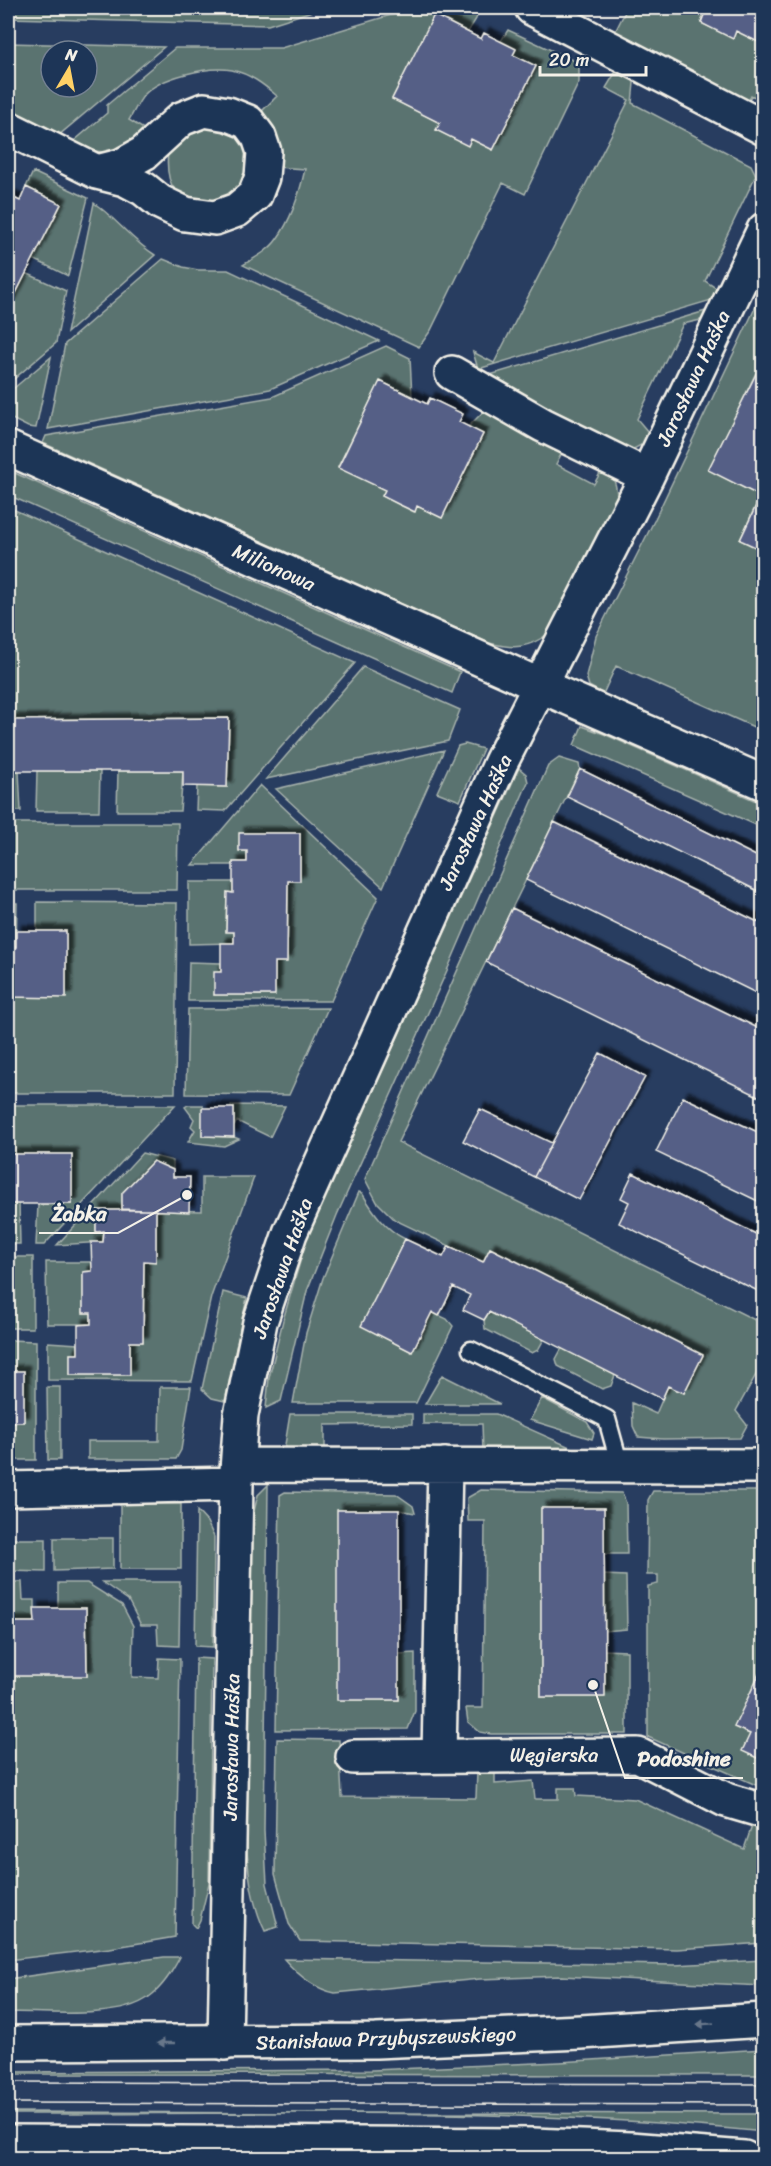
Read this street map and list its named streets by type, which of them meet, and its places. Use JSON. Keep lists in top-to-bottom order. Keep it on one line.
{"streets":{"street":["Jarosława Haška","Milionowa","Węgierska","Stanisława Przybyszewskiego"]},"crossings":[["Jarosława Haška","Milionowa"],["Jarosława Haška","Stanisława Przybyszewskiego"]],"places":["Żabka","Podoshine"],"scale_bar":"20 m","north":"top"}
